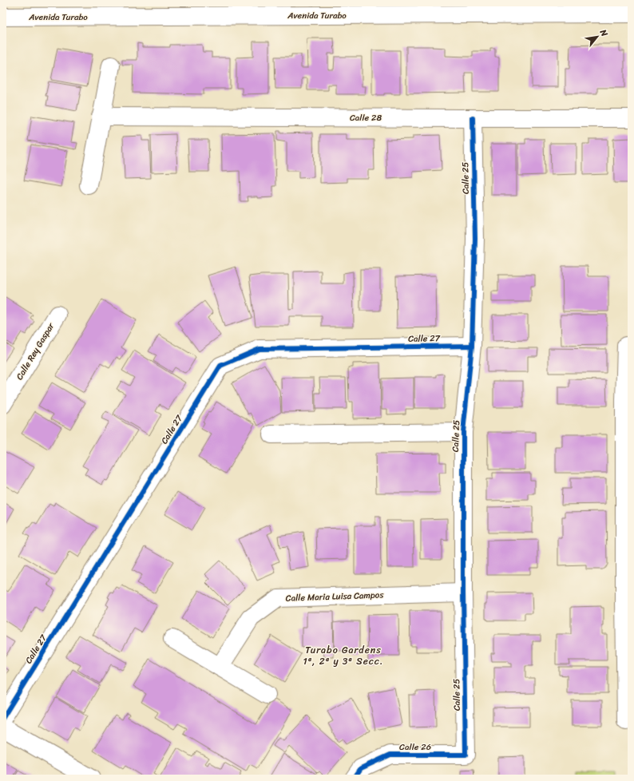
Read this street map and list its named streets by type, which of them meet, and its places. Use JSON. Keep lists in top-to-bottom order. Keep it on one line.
{"streets":{"street":["Avenida Turabo","Calle 28","Calle 25","Calle 27","Calle Rey Gaspar","Calle Maria Luisa Campos","Calle 26"]},"crossings":[["Calle 28","Calle 25"],["Calle 25","Calle 27"],["Calle 25","Calle Maria Luisa Campos"],["Calle 25","Calle 26"]],"districts":["Turabo Gardens 1ª, 2ª y 3ª Secc."],"north":"top right"}
